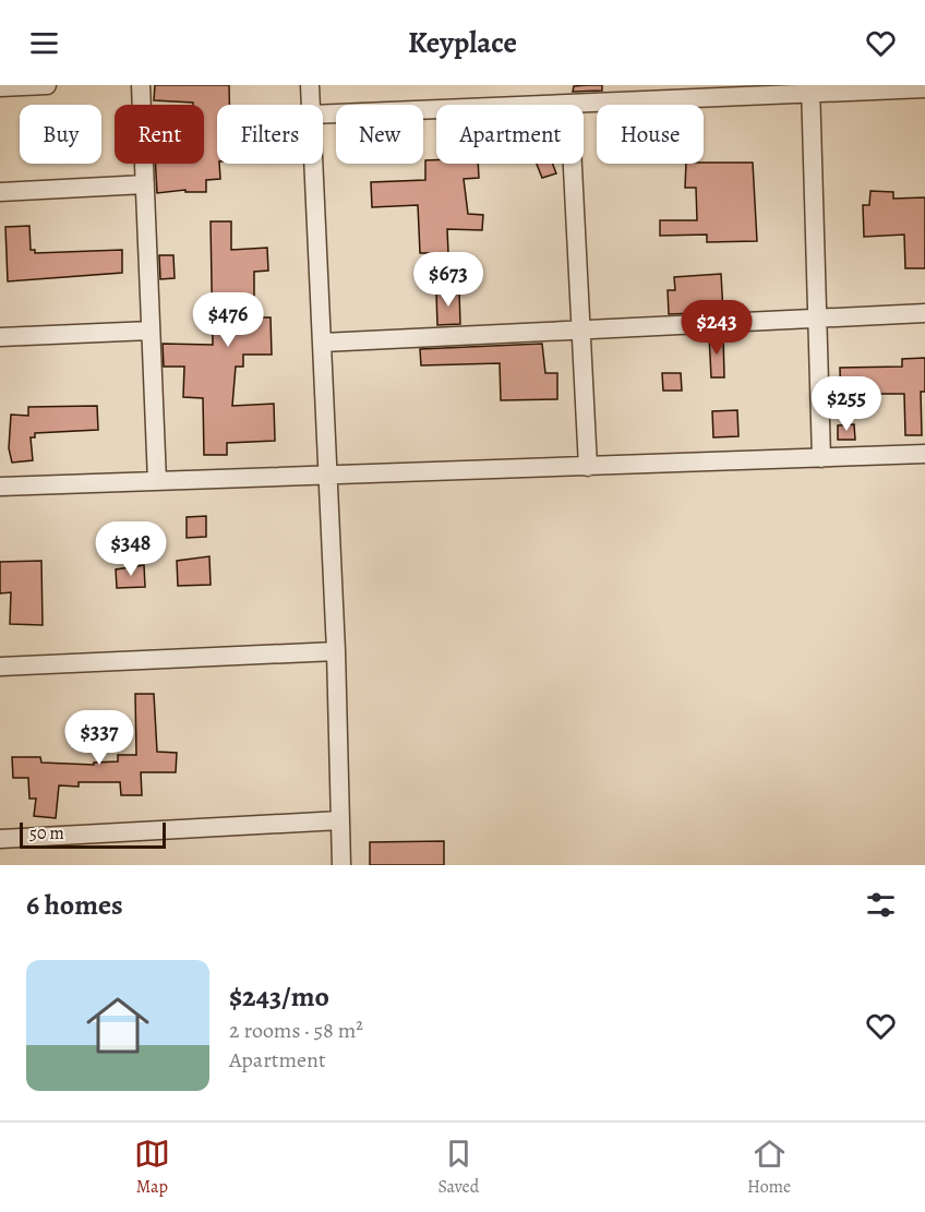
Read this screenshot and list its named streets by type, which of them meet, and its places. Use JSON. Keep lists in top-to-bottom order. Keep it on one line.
{"scale_bar":"50 m","page":{"header":"Keyplace","chip":["Buy","Rent","Filters","New","Apartment","House"],"price":["$673","$476","$243","$255","$348","$337"],"scale":"50 m","heading":"6 homes","list":[{"name":"$243/mo","note":"2 rooms · 58 m² · Apartment"}],"tabs":["Map","Saved","Home"]}}
